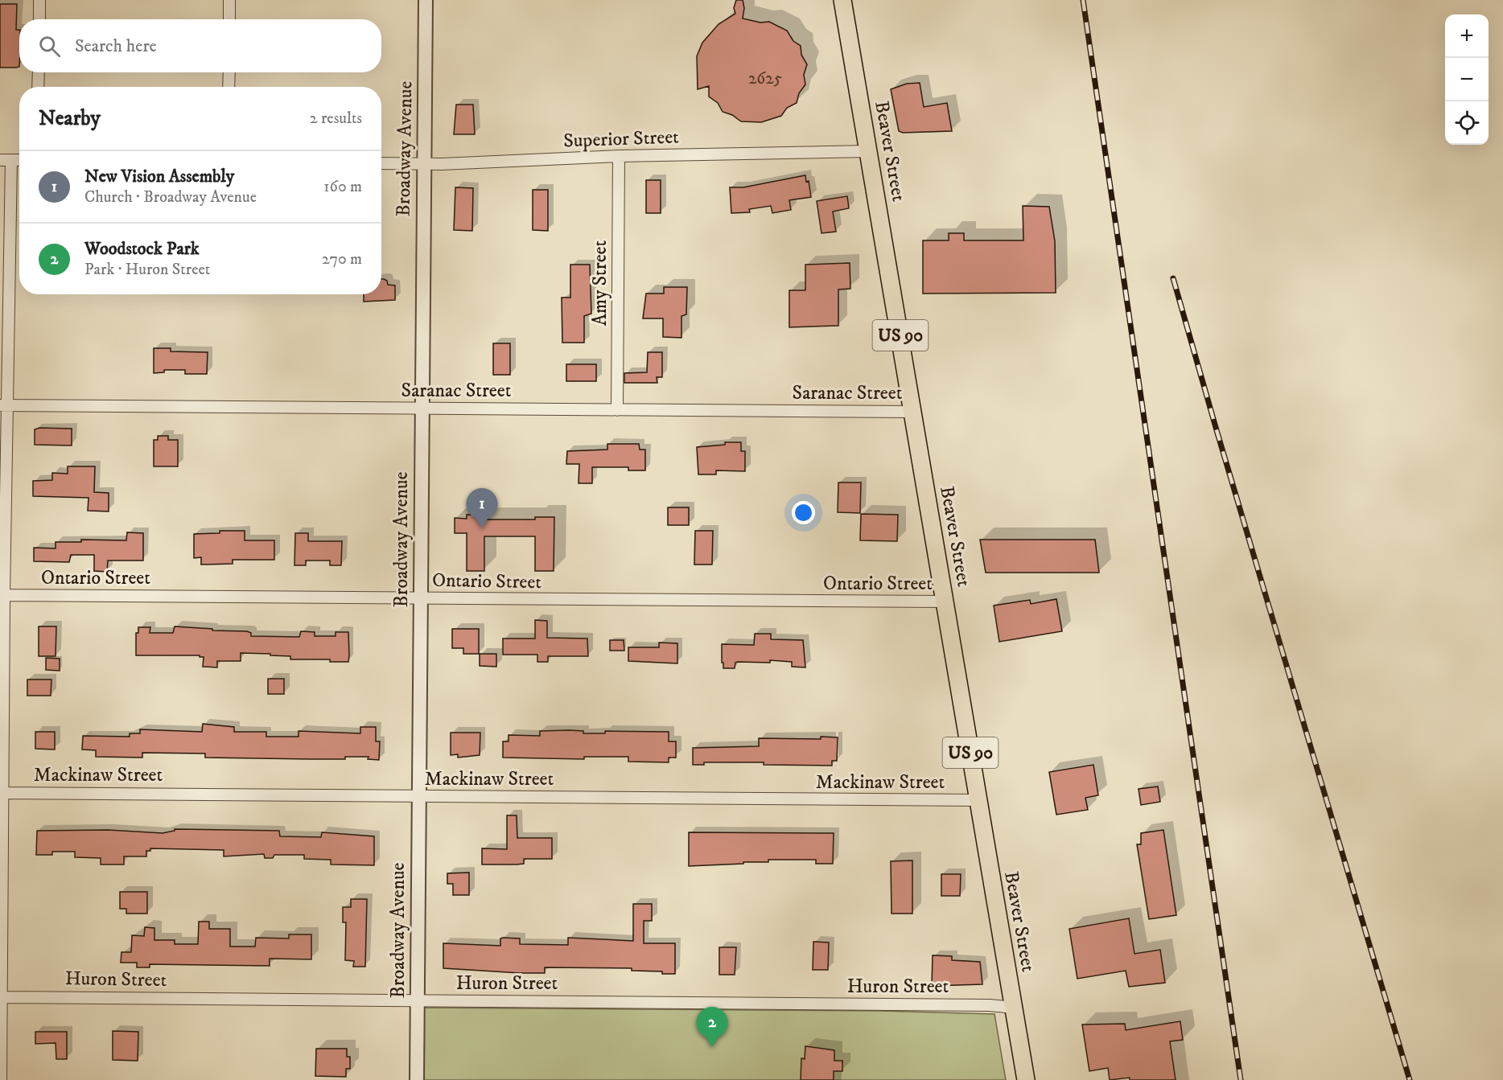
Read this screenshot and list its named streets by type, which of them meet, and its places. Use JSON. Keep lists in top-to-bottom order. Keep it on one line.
{"streets":{"main road":["Beaver Street","US 90"],"street":["Superior Street","Broadway Avenue","Amy Street","Saranac Street","Ontario Street","Mackinaw Street","Huron Street"]},"crossings":[["Superior Street","Broadway Avenue"],["Superior Street","Beaver Street"],["Superior Street","Amy Street"],["Broadway Avenue","Saranac Street"],["Broadway Avenue","Ontario Street"],["Broadway Avenue","Mackinaw Street"],["Broadway Avenue","Huron Street"],["Beaver Street","Saranac Street"],["Beaver Street","Ontario Street"],["Beaver Street","Mackinaw Street"],["Beaver Street","Huron Street"],["Amy Street","Saranac Street"]],"house_numbers":["2625"],"page":{"map_buttons":["+","−"],"search":"Search here","heading":["Nearby","2 results"],"list":[{"mark":"1","name":"New Vision Assembly","note":"Church · Broadway Avenue","value":"160 m"},{"mark":"2","name":"Woodstock Park","note":"Park · Huron Street","value":"270 m"}],"pins":["1","2"]}}
